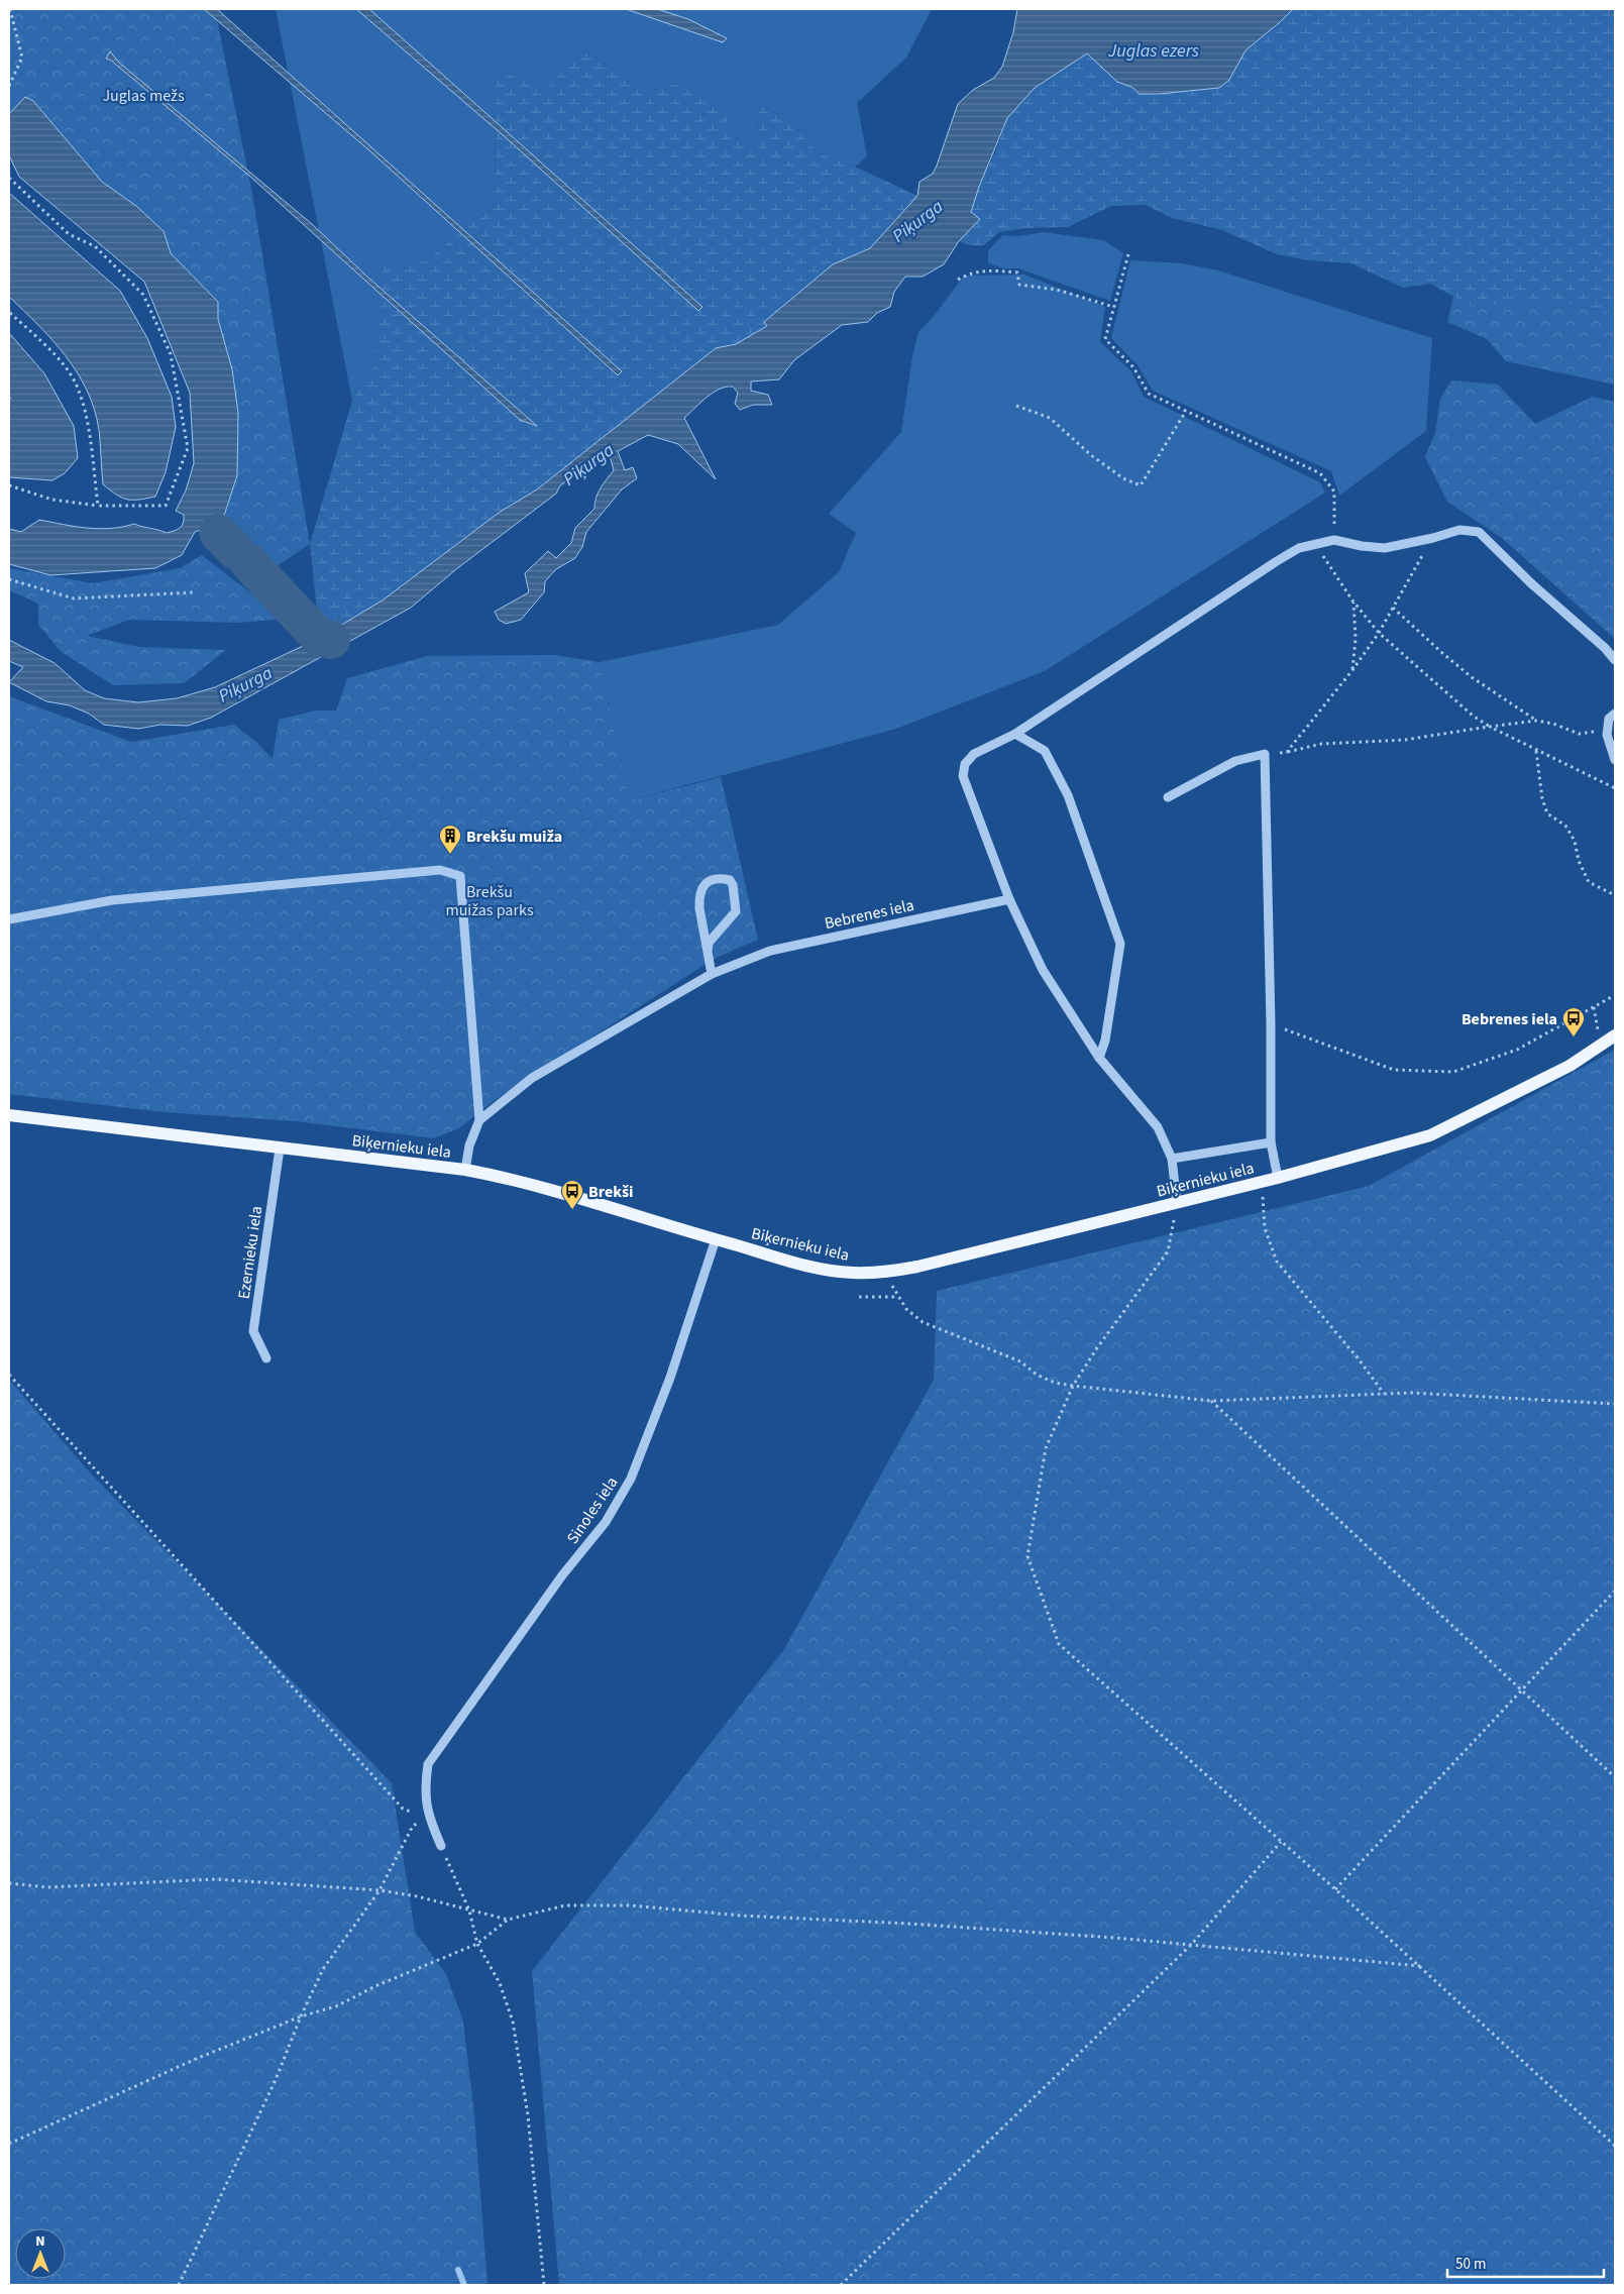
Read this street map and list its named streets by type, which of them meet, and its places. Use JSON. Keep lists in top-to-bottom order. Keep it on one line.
{"streets":{"main road":["Biķernieku iela"],"street":["Bebrenes iela","Ezernieku iela","Sinoles iela"]},"crossings":[["Bebrenes iela","Biķernieku iela"],["Biķernieku iela","Ezernieku iela"],["Biķernieku iela","Sinoles iela"]],"water":["Juglas ezers","Piķurga"],"parks":["Juglas mežs","Brekšu muižas parks"],"places":{"building":["Brekšu muiža"],"bus stop":["Bebrenes iela","Brekši"]},"scale_bar":"50 m","north":"top"}
